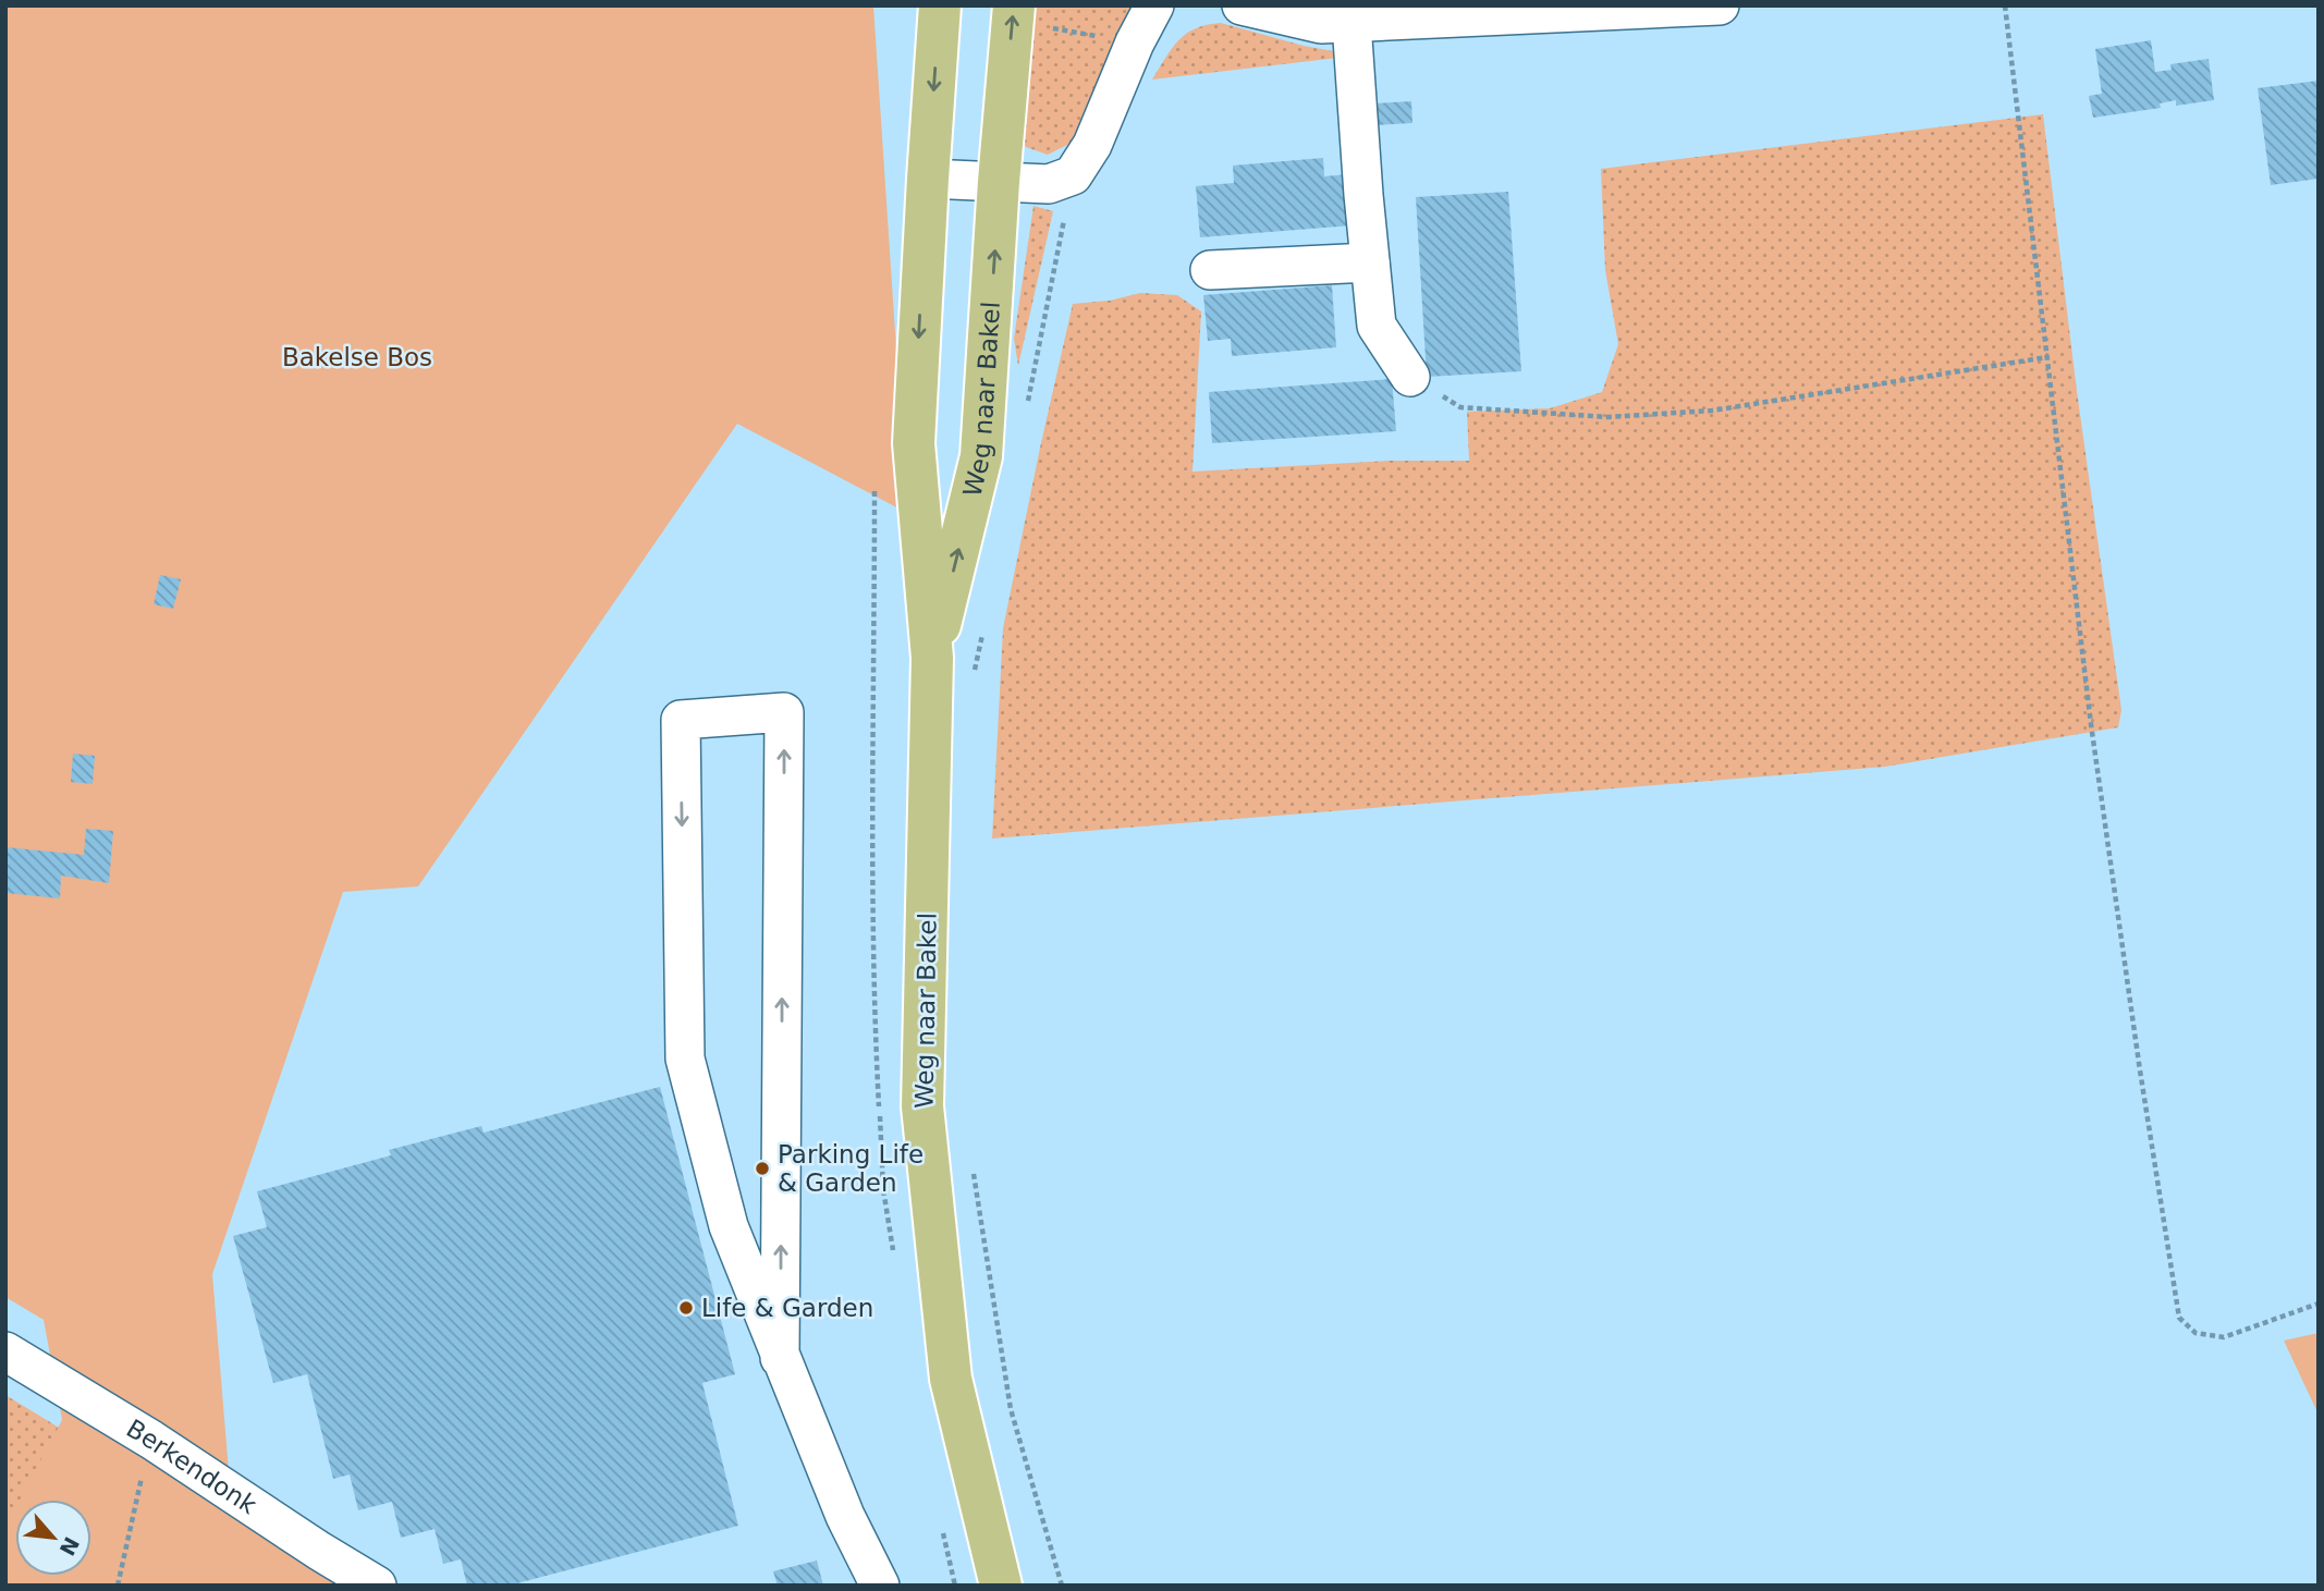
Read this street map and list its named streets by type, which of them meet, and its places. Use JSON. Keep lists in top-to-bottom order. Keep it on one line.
{"streets":{"main road":["Weg naar Bakel"],"street":["Berkendonk"]},"parks":["Bakelse Bos"],"places":["Parking Life & Garden","Life & Garden"],"north":"bottom right"}
